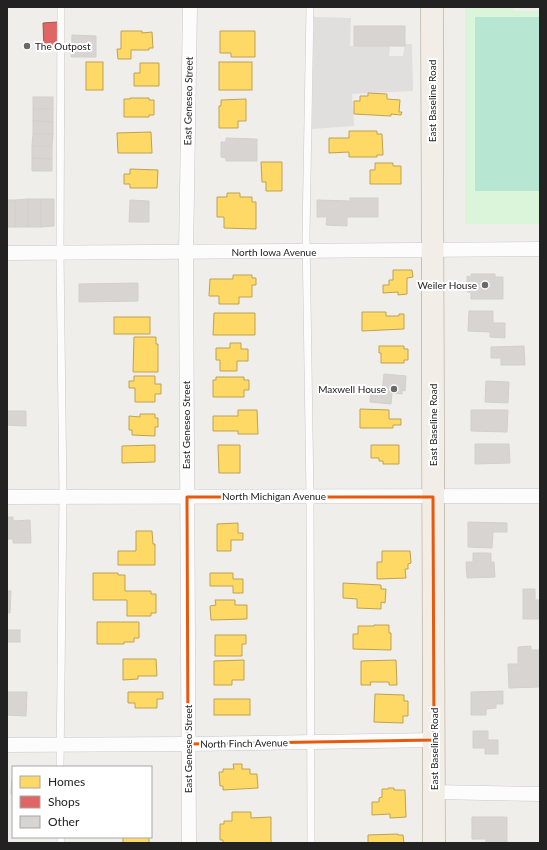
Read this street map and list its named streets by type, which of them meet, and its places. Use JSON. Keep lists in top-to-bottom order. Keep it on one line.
{"streets":{"main road":["East Baseline Road"],"street":["East Geneseo Street","North Iowa Avenue","North Michigan Avenue","North Finch Avenue"]},"crossings":[["East Geneseo Street","North Iowa Avenue"],["East Geneseo Street","North Michigan Avenue"],["East Geneseo Street","North Finch Avenue"],["East Baseline Road","North Iowa Avenue"],["East Baseline Road","North Michigan Avenue"],["East Baseline Road","North Finch Avenue"]],"places":["The Outpost","Weiler House","Maxwell House"],"legend":["Homes","Shops","Other"]}
